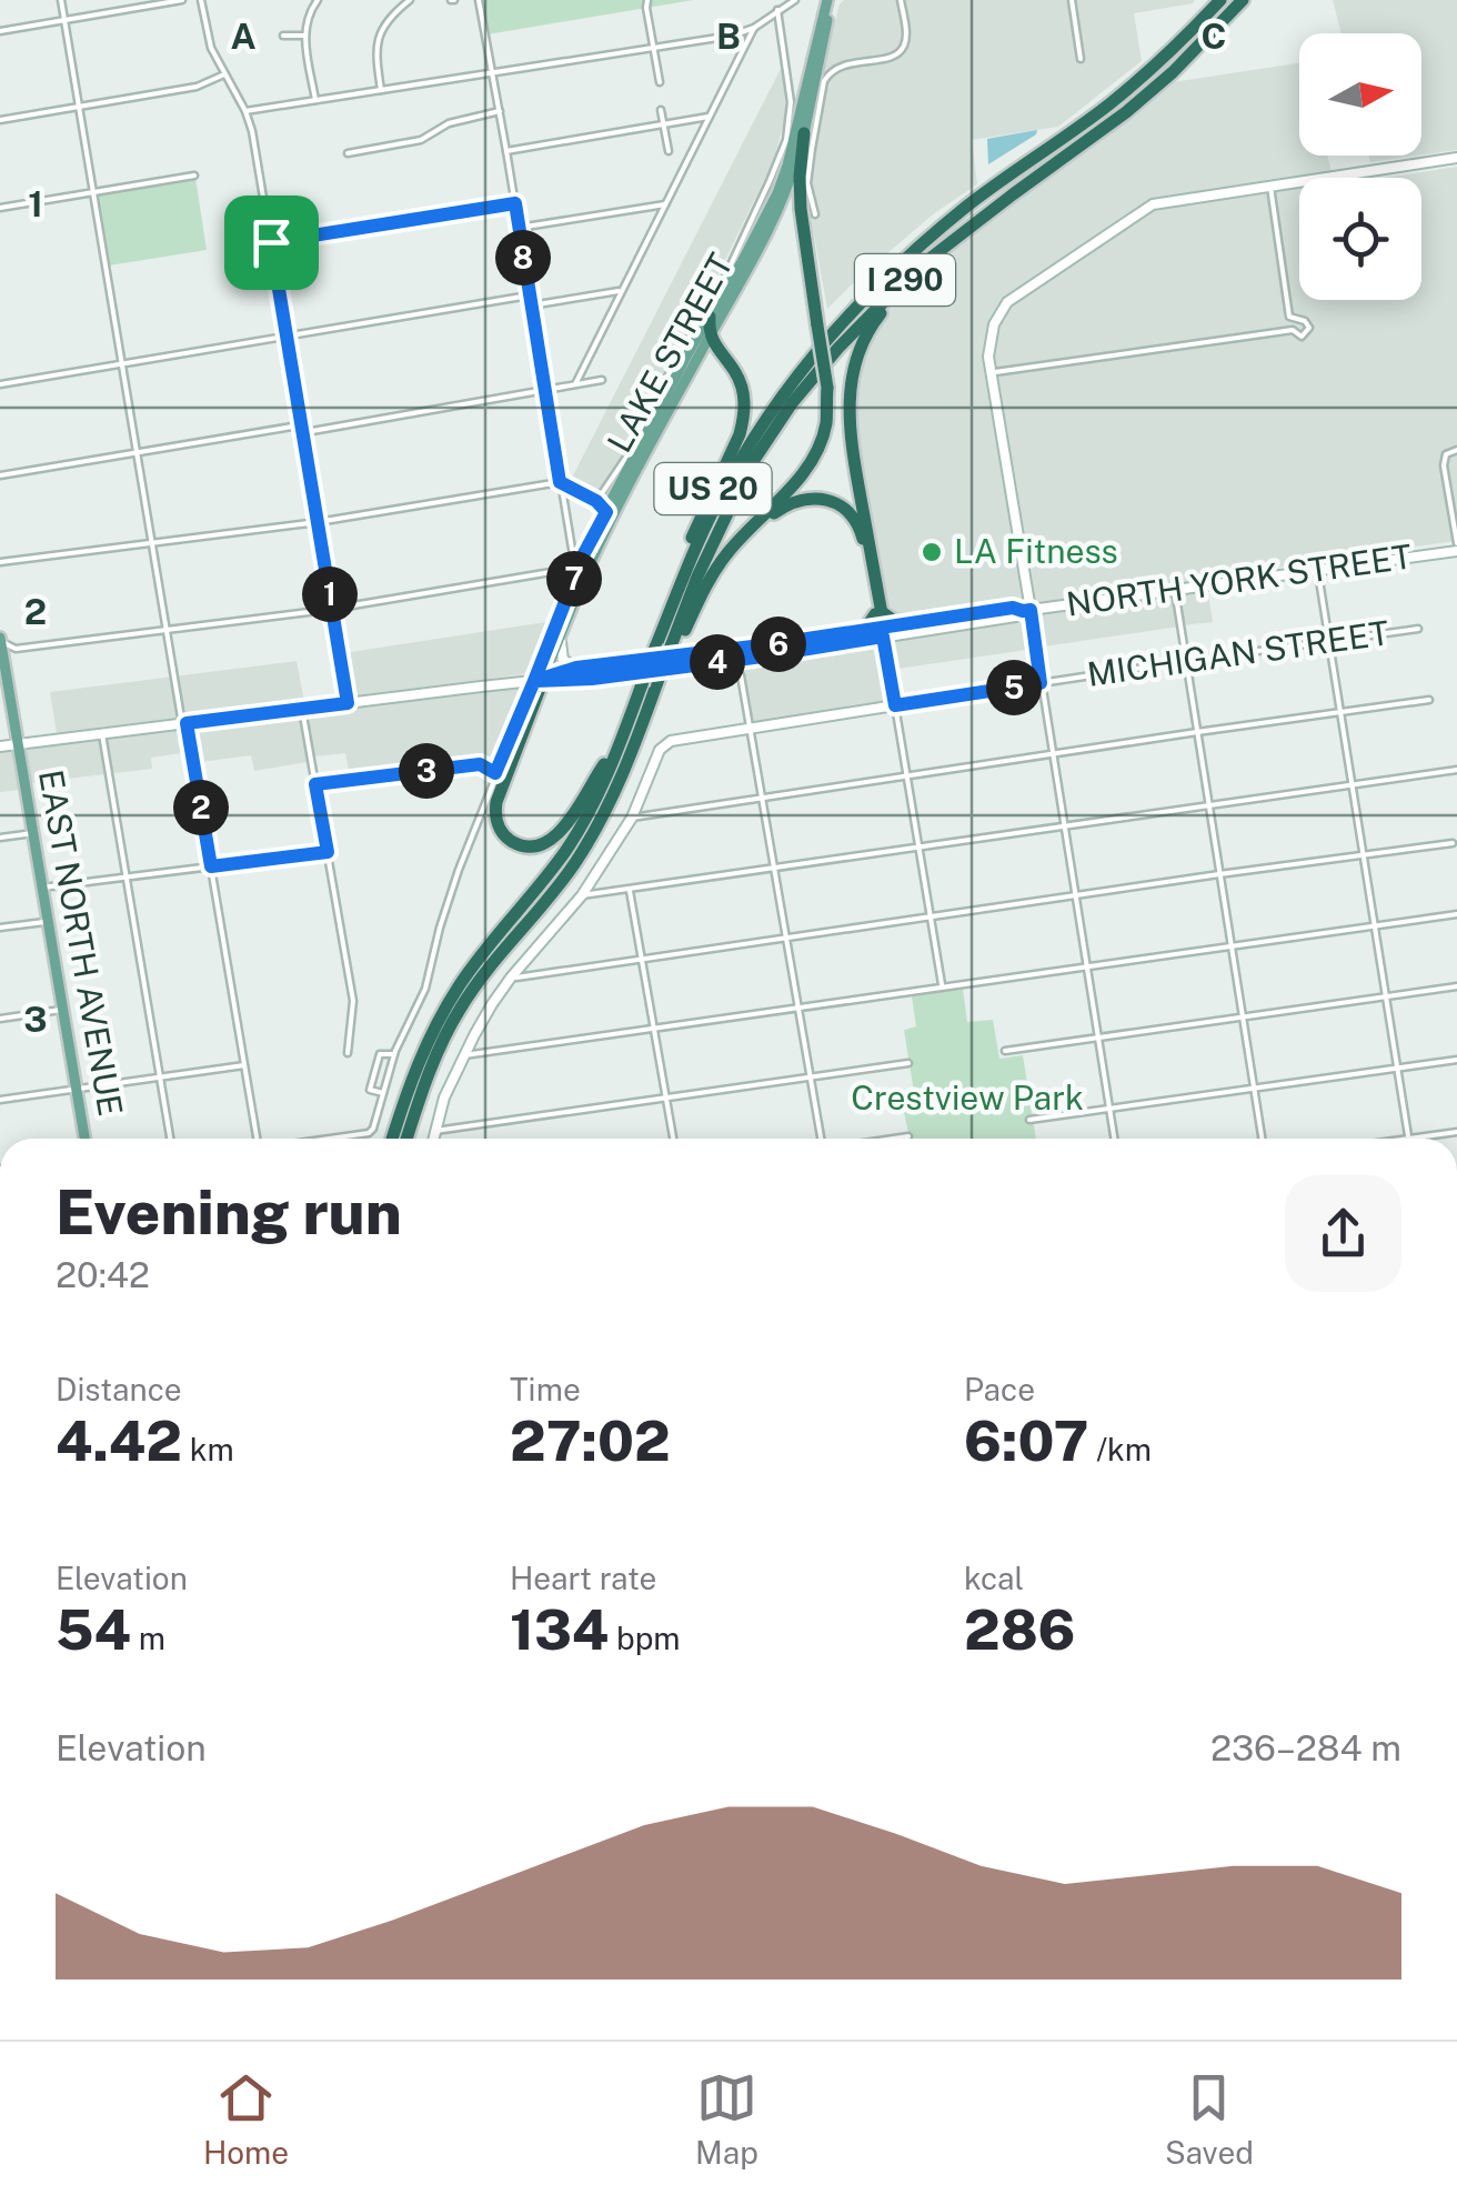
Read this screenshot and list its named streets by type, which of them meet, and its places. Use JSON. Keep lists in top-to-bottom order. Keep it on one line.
{"streets":{"highway":["I 290","US 20"],"main road":["LAKE STREET","NORTH YORK STREET","MICHIGAN STREET","EAST NORTH AVENUE"]},"crossings":[["I 290","US 20"],["LAKE STREET","US 20"],["LAKE STREET","NORTH YORK STREET"],["NORTH YORK STREET","EAST NORTH AVENUE"]],"parks":["Crestview Park"],"places":["LA Fitness"],"north":"right","page":{"pins":["8","7","1","6","4","5","3","2"],"heading":["Evening run","20:42"],"stats":[["Distance","4.42 km"],["Time","27:02"],["Pace","6:07 /km"],["Elevation","54 m"],["Heart rate","134 bpm"],["kcal","286"]],"chart":["Elevation","236–284 m"],"tabs":["Home","Map","Saved"]},"grid":{"columns":["A","B","C"],"rows":["1","2","3"]}}
